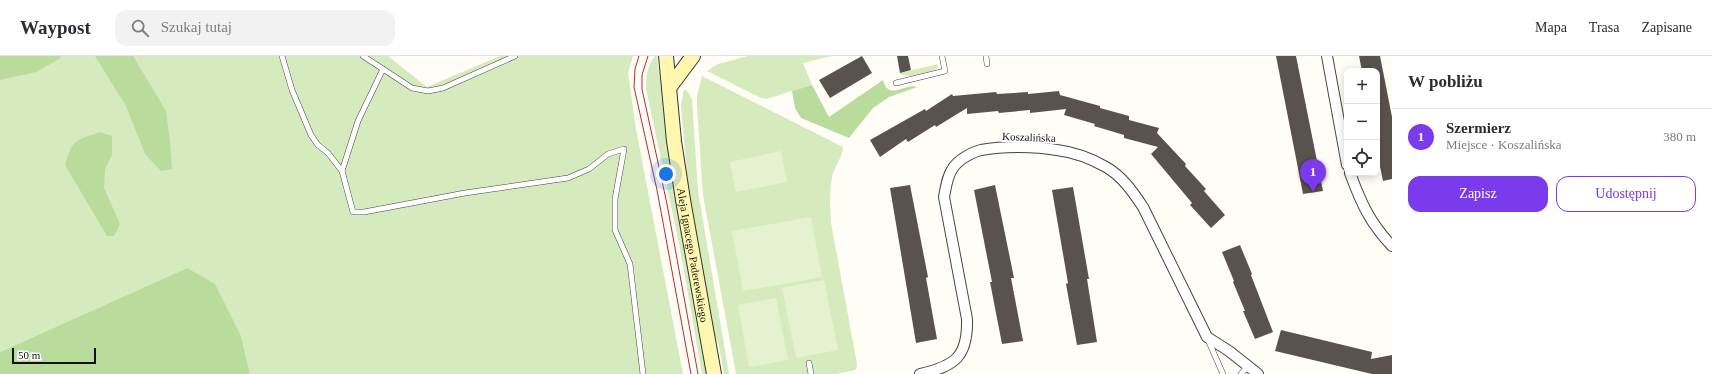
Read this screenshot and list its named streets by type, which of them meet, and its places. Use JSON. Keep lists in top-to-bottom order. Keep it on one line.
{"streets":{"street":["Koszalińska","Aleja Ignacego Paderewskiego"]},"scale_bar":"50 m","page":{"header":"Waypost","search":"Szukaj tutaj","nav":["Mapa","Trasa","Zapisane"],"heading":"W pobliżu","map_buttons":["+","−"],"list":[{"mark":"1","name":"Szermierz","note":"Miejsce · Koszalińska","value":"380 m"}],"pins":"1","buttons":["Zapisz","Udostępnij"],"scale":"50 m"}}
